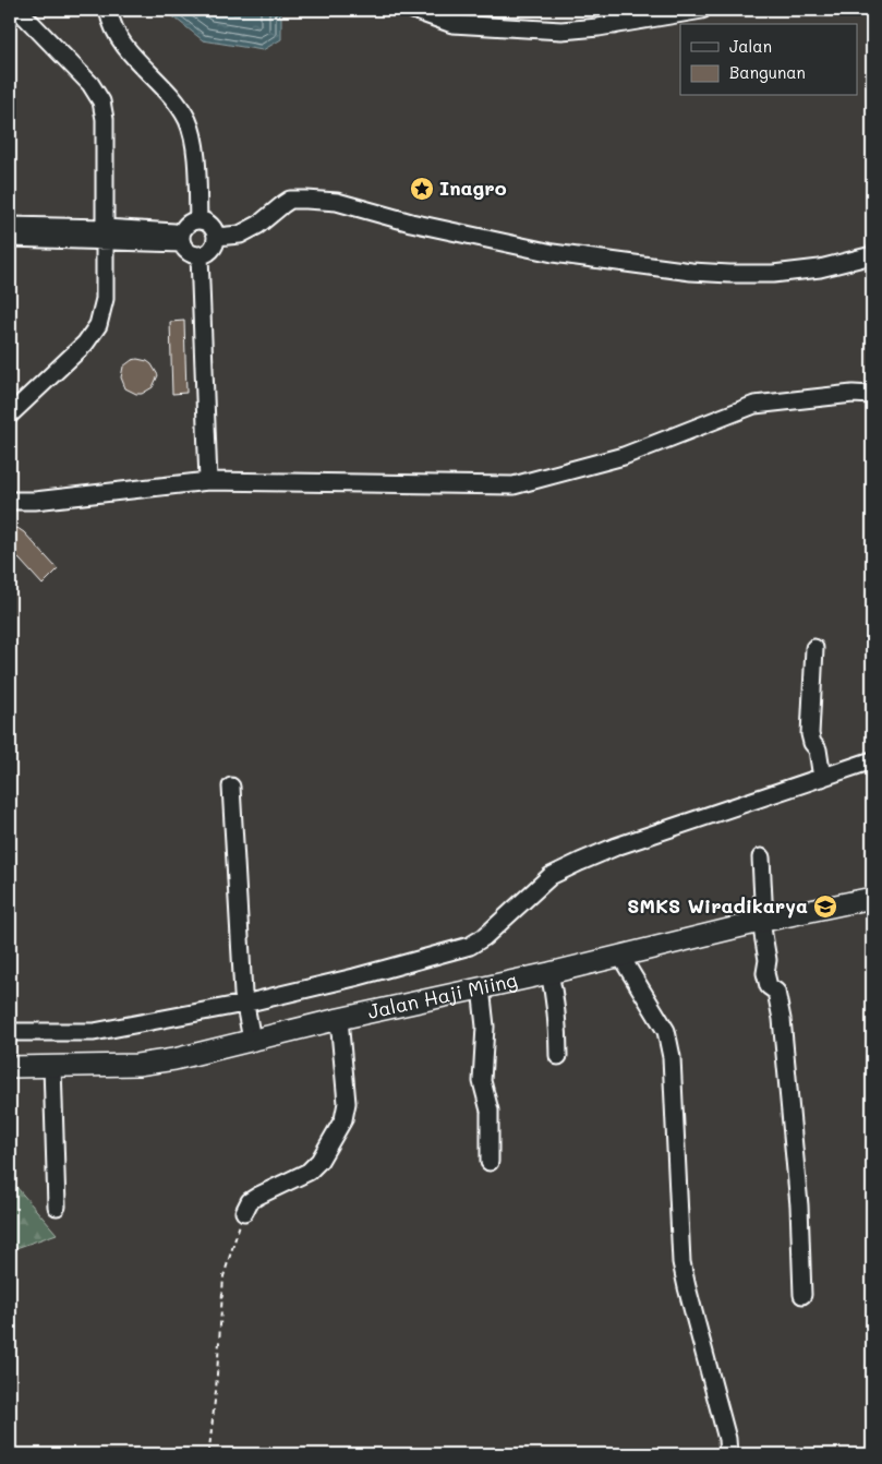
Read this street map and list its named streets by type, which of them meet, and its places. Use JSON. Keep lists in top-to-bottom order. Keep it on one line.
{"streets":{"main road":["Jalan Haji Miing"]},"places":{"place":["Inagro"],"school or university":["SMKS Wiradikarya"]},"legend":["Jalan","Bangunan"]}
